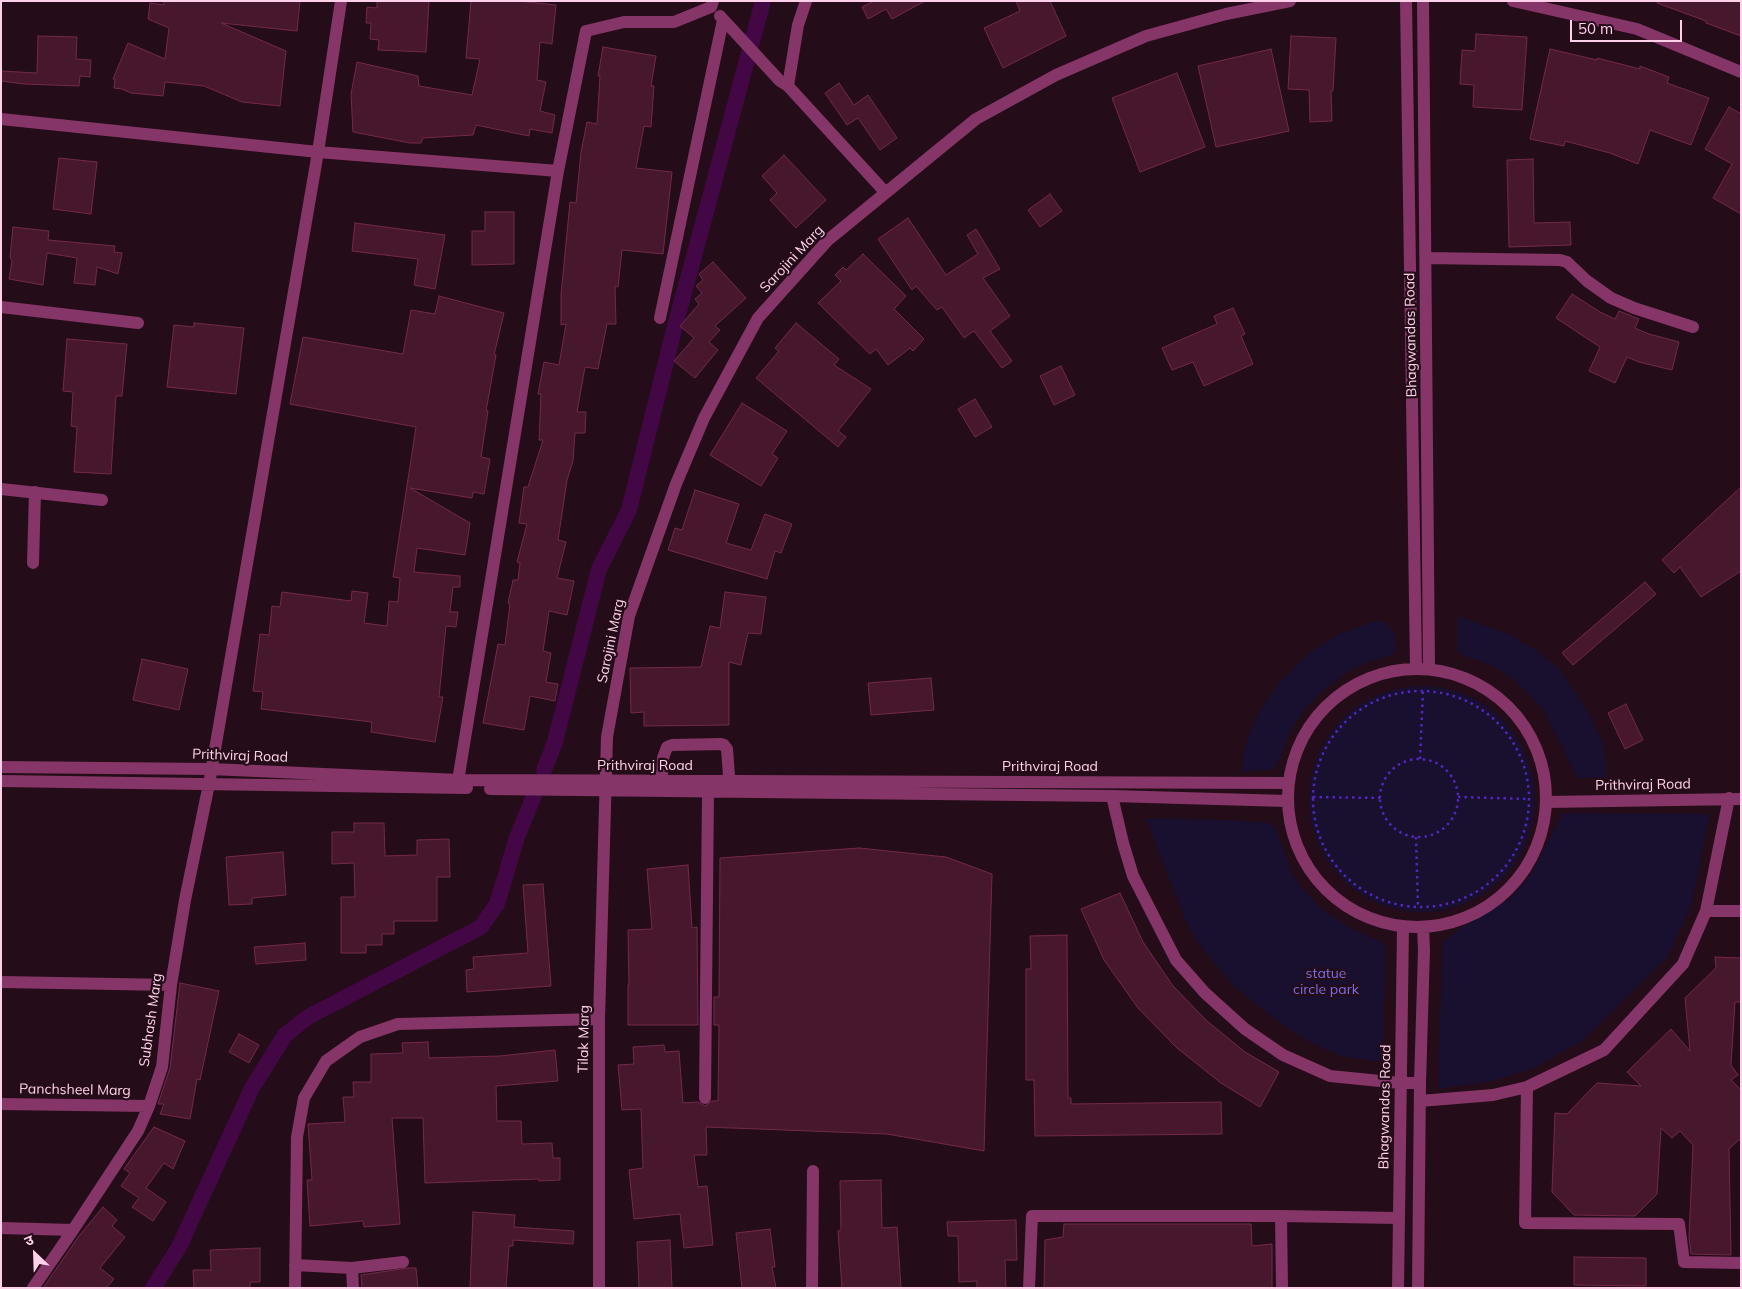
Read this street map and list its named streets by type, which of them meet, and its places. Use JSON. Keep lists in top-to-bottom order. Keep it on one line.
{"streets":{"street":["Sarojini Marg","Bhagwandas Road","Prithviraj Road","Subhash Marg","Tilak Marg","Panchsheel Marg"]},"crossings":[["Sarojini Marg","Prithviraj Road"],["Sarojini Marg","Tilak Marg"],["Prithviraj Road","Subhash Marg"],["Prithviraj Road","Tilak Marg"],["Subhash Marg","Panchsheel Marg"]],"parks":["statue circle park"],"scale_bar":"50 m","north":"top left"}
